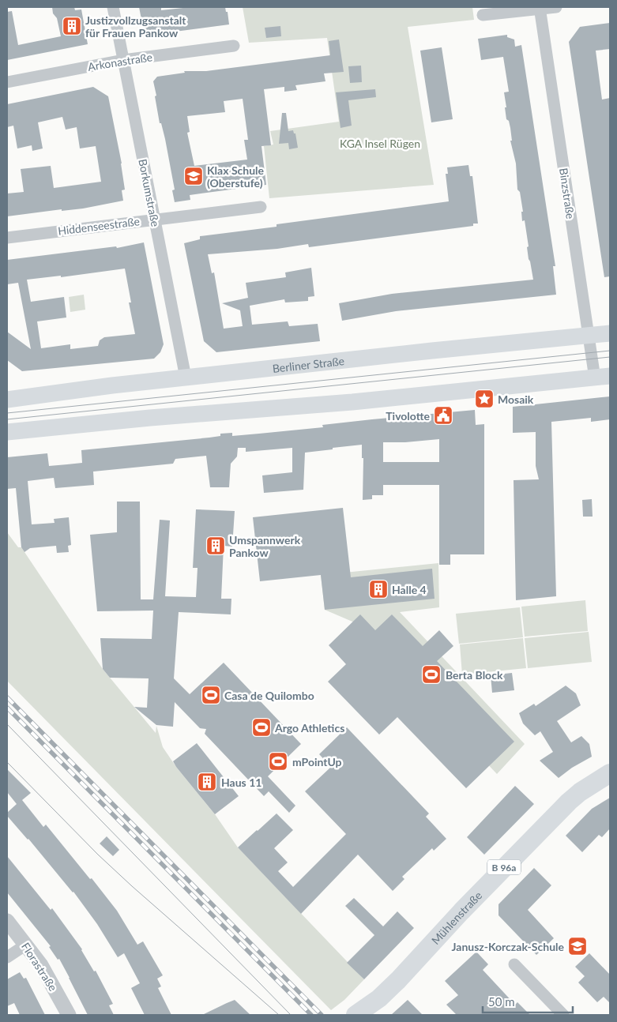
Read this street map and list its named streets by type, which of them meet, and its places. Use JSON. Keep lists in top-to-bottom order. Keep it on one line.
{"streets":{"main road":["Berliner Straße","B 96a","Mühlenstraße"],"street":["Arkonastraße","Borkumstraße","Binzstraße","Hiddenseestraße","Florastraße"]},"crossings":[["Arkonastraße","Borkumstraße"],["Borkumstraße","Hiddenseestraße"],["Borkumstraße","Berliner Straße"],["Binzstraße","Berliner Straße"]],"parks":["KGA Insel Rügen"],"places":{"building":["Justizvollzugsanstalt für Frauen Pankow","Umspannwerk Pankow","Halle 4","Haus 11"],"school or university":["Klax Schule (Oberstufe)","Janusz-Korczak-Schule"],"place":["Mosaik"],"public building":["Tivolotte"],"sports":["Berta Block","Casa de Quilombo","Argo Athletics","mPointUp"]},"scale_bar":"50 m"}
